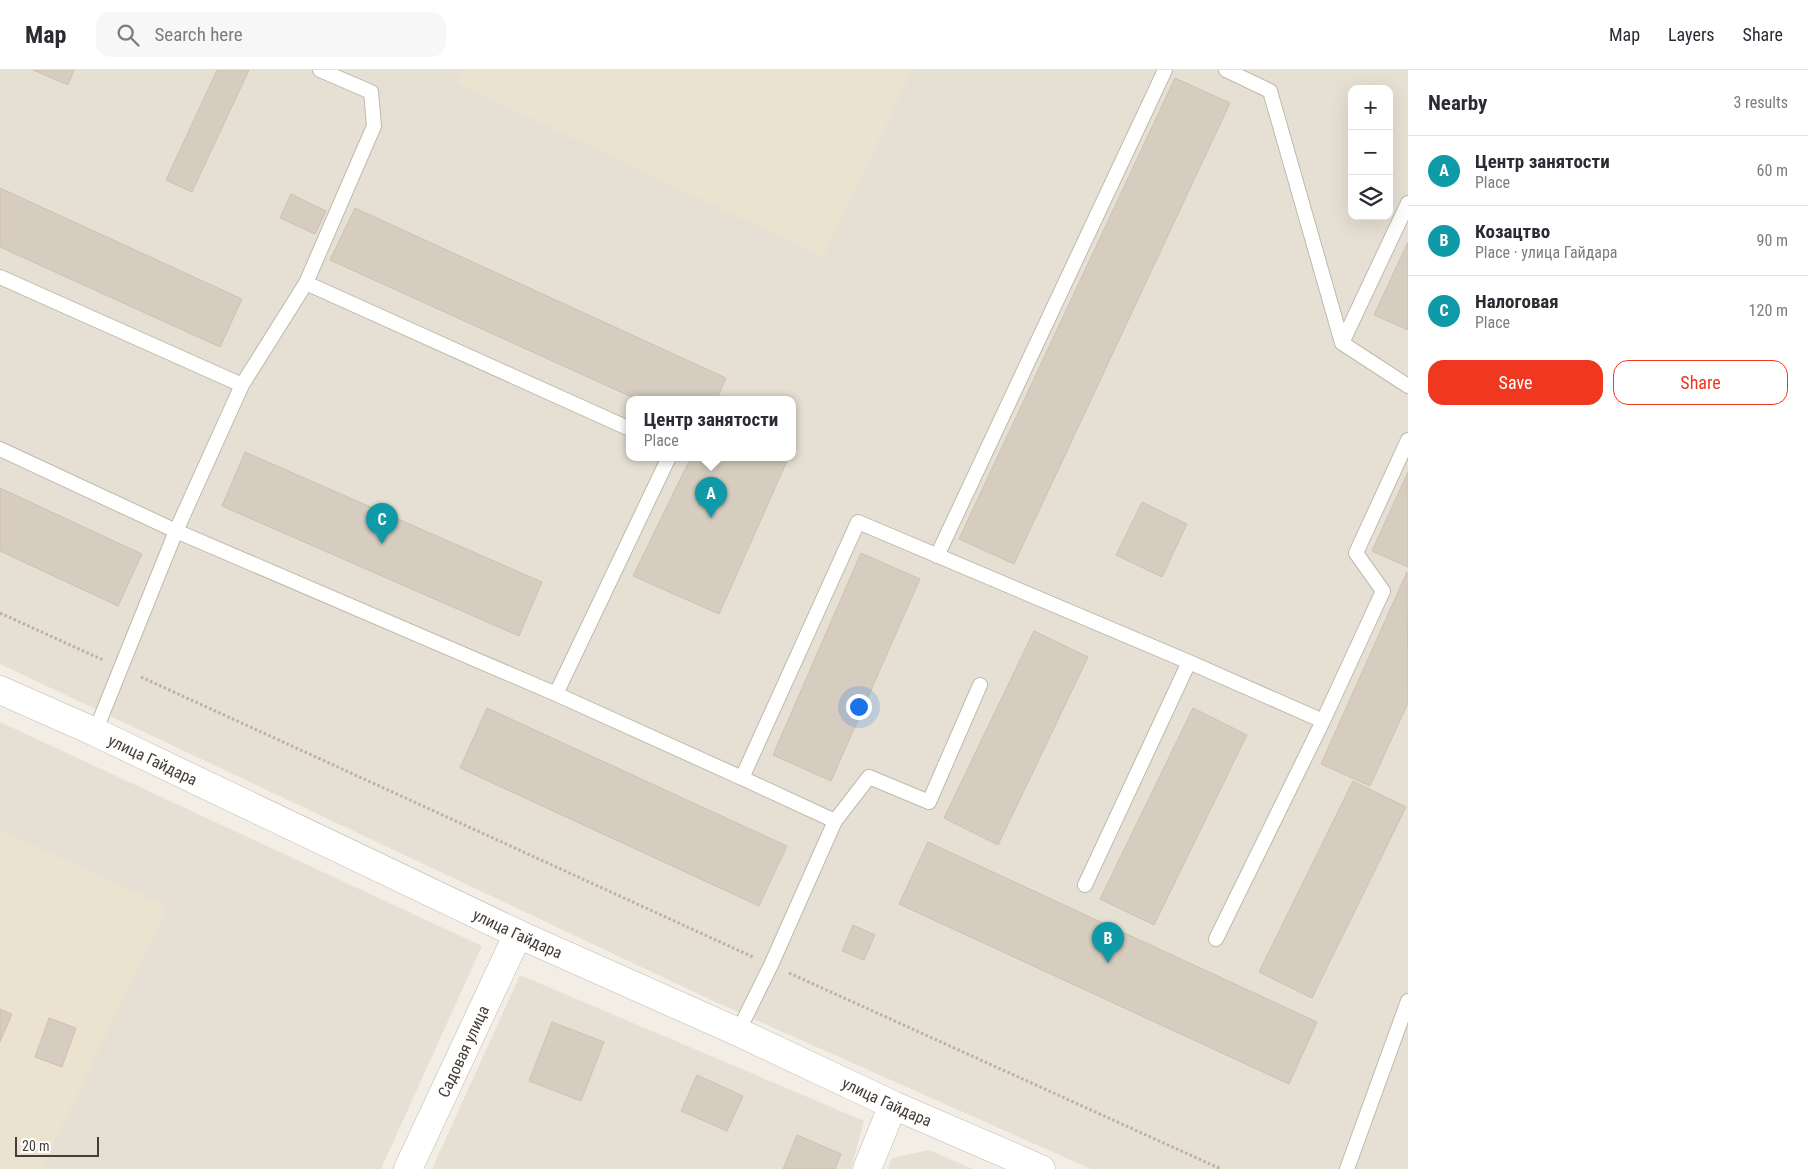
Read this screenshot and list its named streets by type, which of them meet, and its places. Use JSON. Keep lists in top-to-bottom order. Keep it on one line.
{"streets":{"street":["улица Гайдара","Садовая улица"]},"crossings":[["улица Гайдара","Садовая улица"]],"scale_bar":"20 m","page":{"header":"Map","search":"Search here","nav":["Map","Layers","Share"],"heading":["Nearby","3 results"],"map_buttons":["+","−"],"list":[{"mark":"A","name":"Центр занятости","note":"Place","value":"60 m"},{"mark":"B","name":"Козацтво","note":"Place · улица Гайдара","value":"90 m"},{"mark":"C","name":"Налоговая","note":"Place","value":"120 m"}],"buttons":["Save","Share"],"popup":["Центр занятости","Place"],"pins":["A","C","B"],"scale":"20 m"}}
